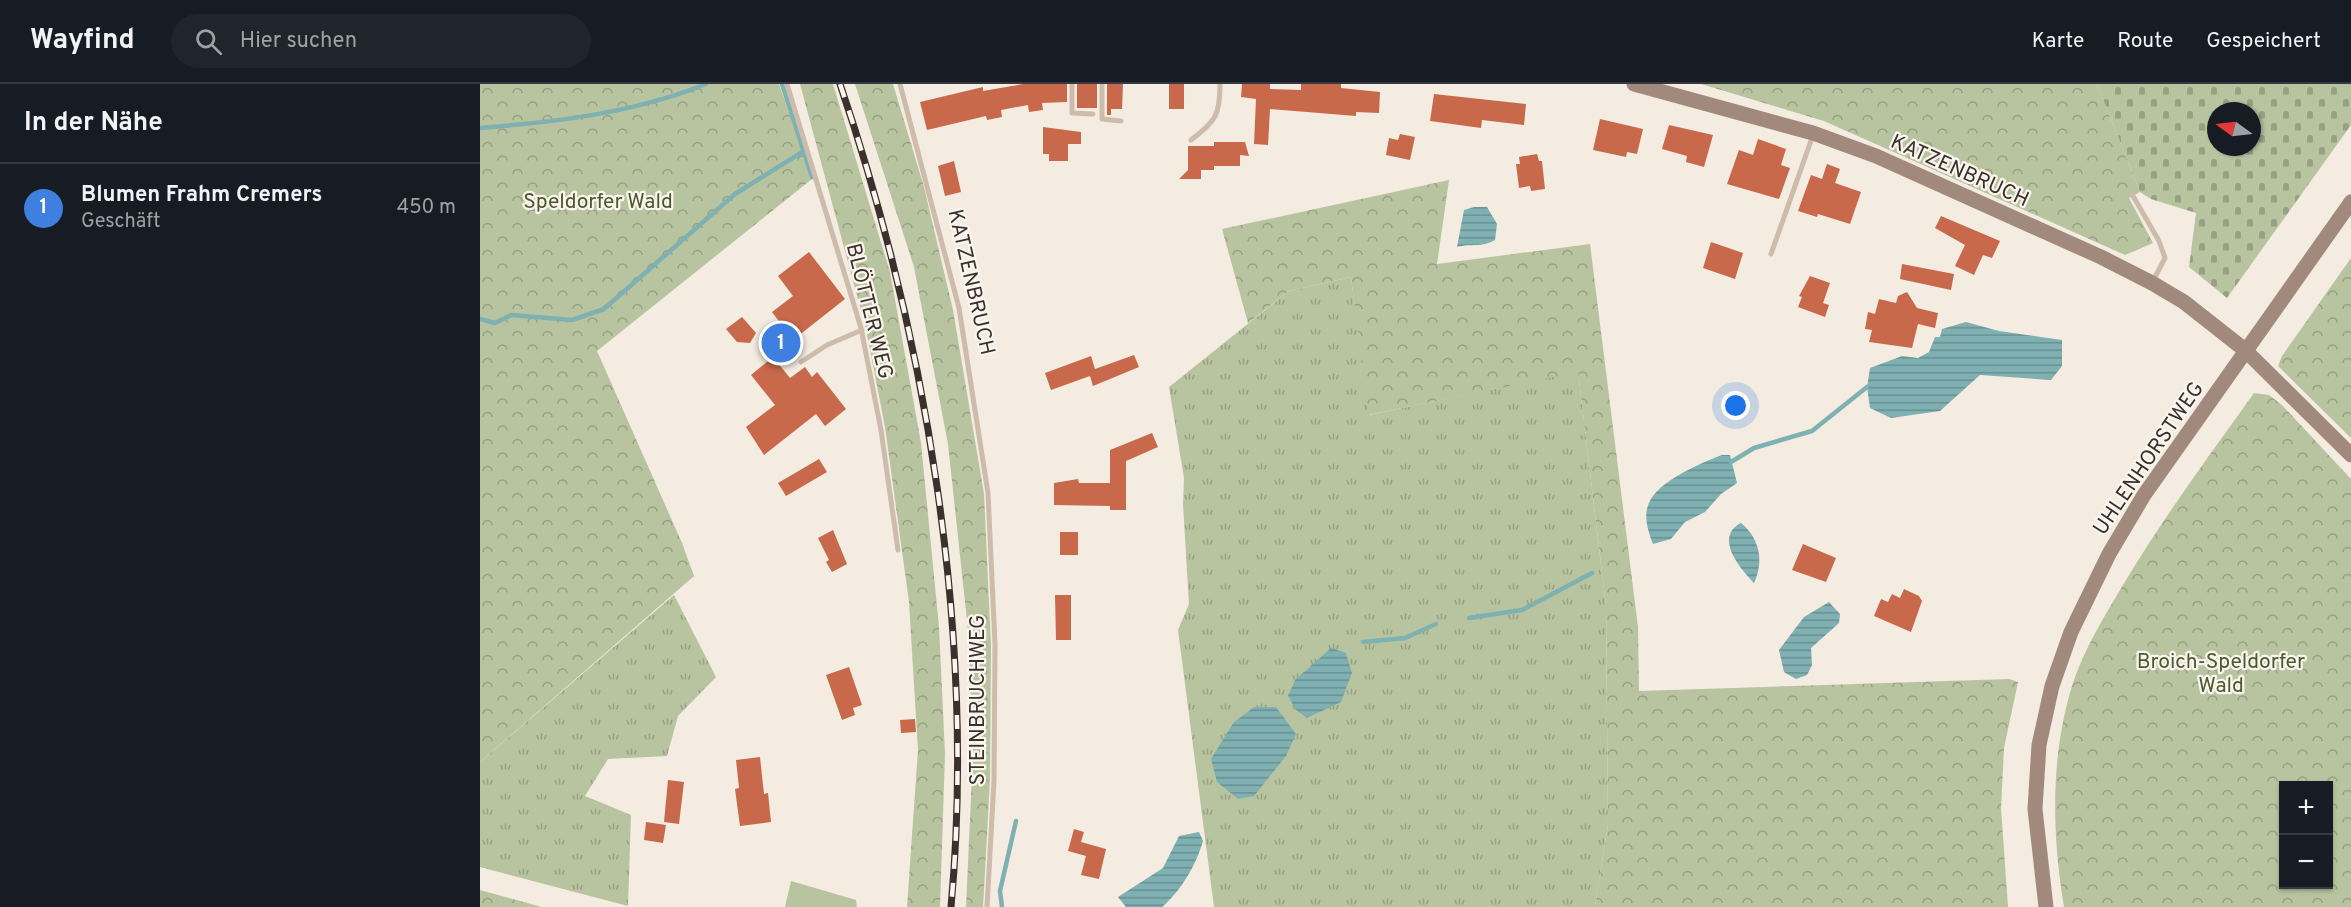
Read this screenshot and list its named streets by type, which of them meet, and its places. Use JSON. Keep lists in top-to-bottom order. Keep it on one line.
{"streets":{"street":["KATZENBRUCH","UHLENHORSTWEG"],"lane":["BLÖTTER WEG","STEINBRUCHWEG"]},"crossings":[["KATZENBRUCH","UHLENHORSTWEG"],["KATZENBRUCH","STEINBRUCHWEG"]],"parks":["Speldorfer Wald","Broich-Speldorfer Wald"],"north":"left","page":{"header":"Wayfind","search":"Hier suchen","nav":["Karte","Route","Gespeichert"],"heading":"In der Nähe","list":[{"mark":"1","name":"Blumen Frahm Cremers","note":"Geschäft","value":"450 m"}],"pins":"1","map_buttons":["+","−"]}}
